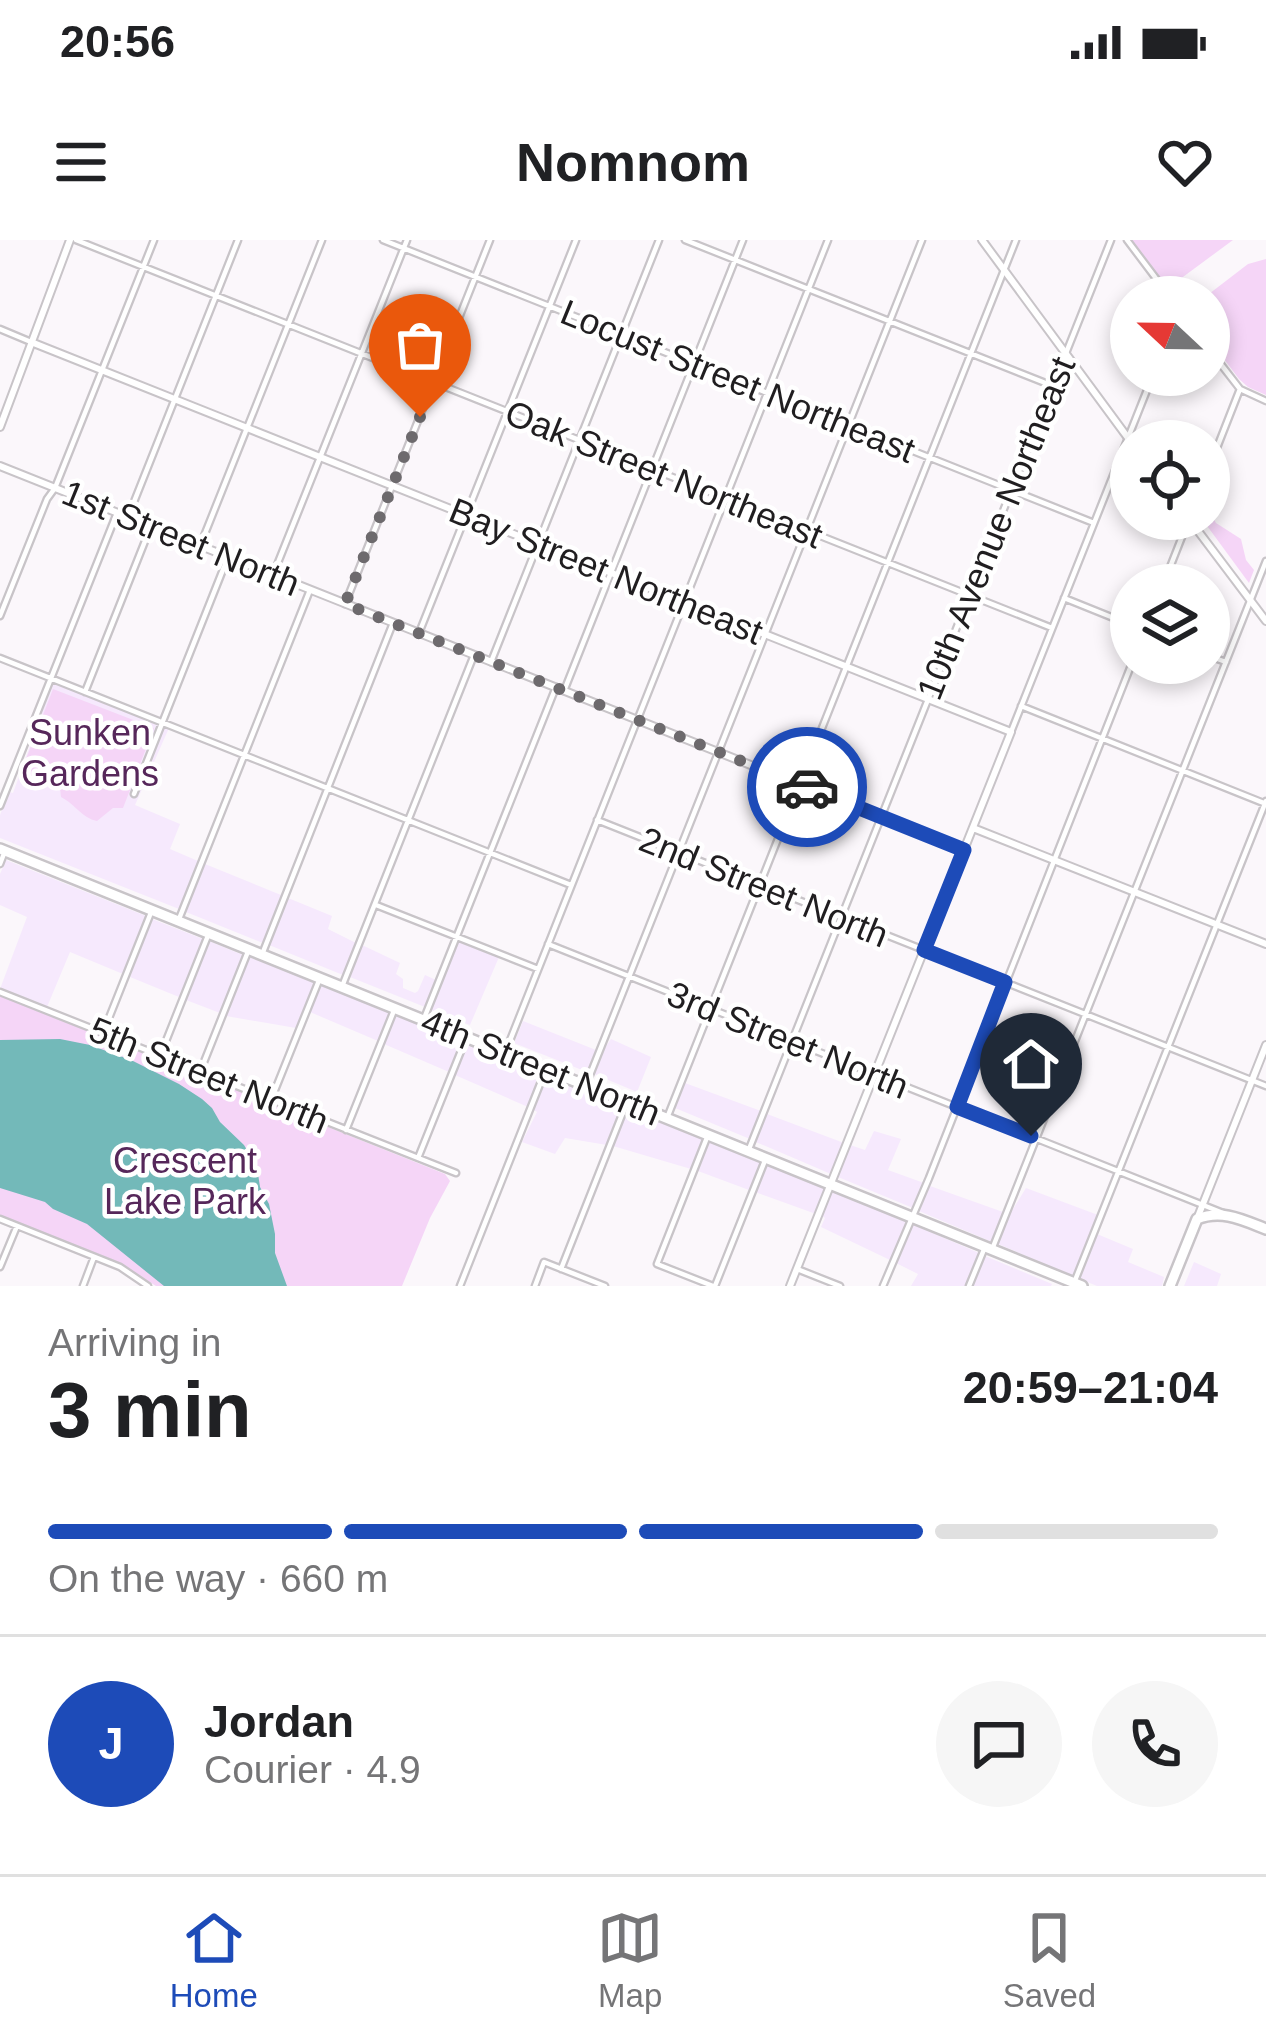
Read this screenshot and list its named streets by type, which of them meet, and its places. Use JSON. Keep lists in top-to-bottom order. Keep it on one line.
{"streets":{"main road":["3rd Street North","4th Street North"],"street":["Locust Street Northeast","Oak Street Northeast","10th Avenue Northeast","1st Street North","Bay Street Northeast","2nd Street North","5th Street North"]},"crossings":[["Locust Street Northeast","10th Avenue Northeast"],["Oak Street Northeast","10th Avenue Northeast"],["10th Avenue Northeast","1st Street North"],["10th Avenue Northeast","Bay Street Northeast"],["10th Avenue Northeast","2nd Street North"],["10th Avenue Northeast","3rd Street North"],["10th Avenue Northeast","4th Street North"]],"parks":["Sunken Gardens","Crescent Lake Park"],"north":"left","page":{"status":"20:56","header":"Nomnom","heading":["3 min","Arriving in","20:59–21:04"],"panel":["Jordan","Courier · 4.9"],"bar":"On the way · 660 m","round":"J","tabs":["Home","Map","Saved"]}}
